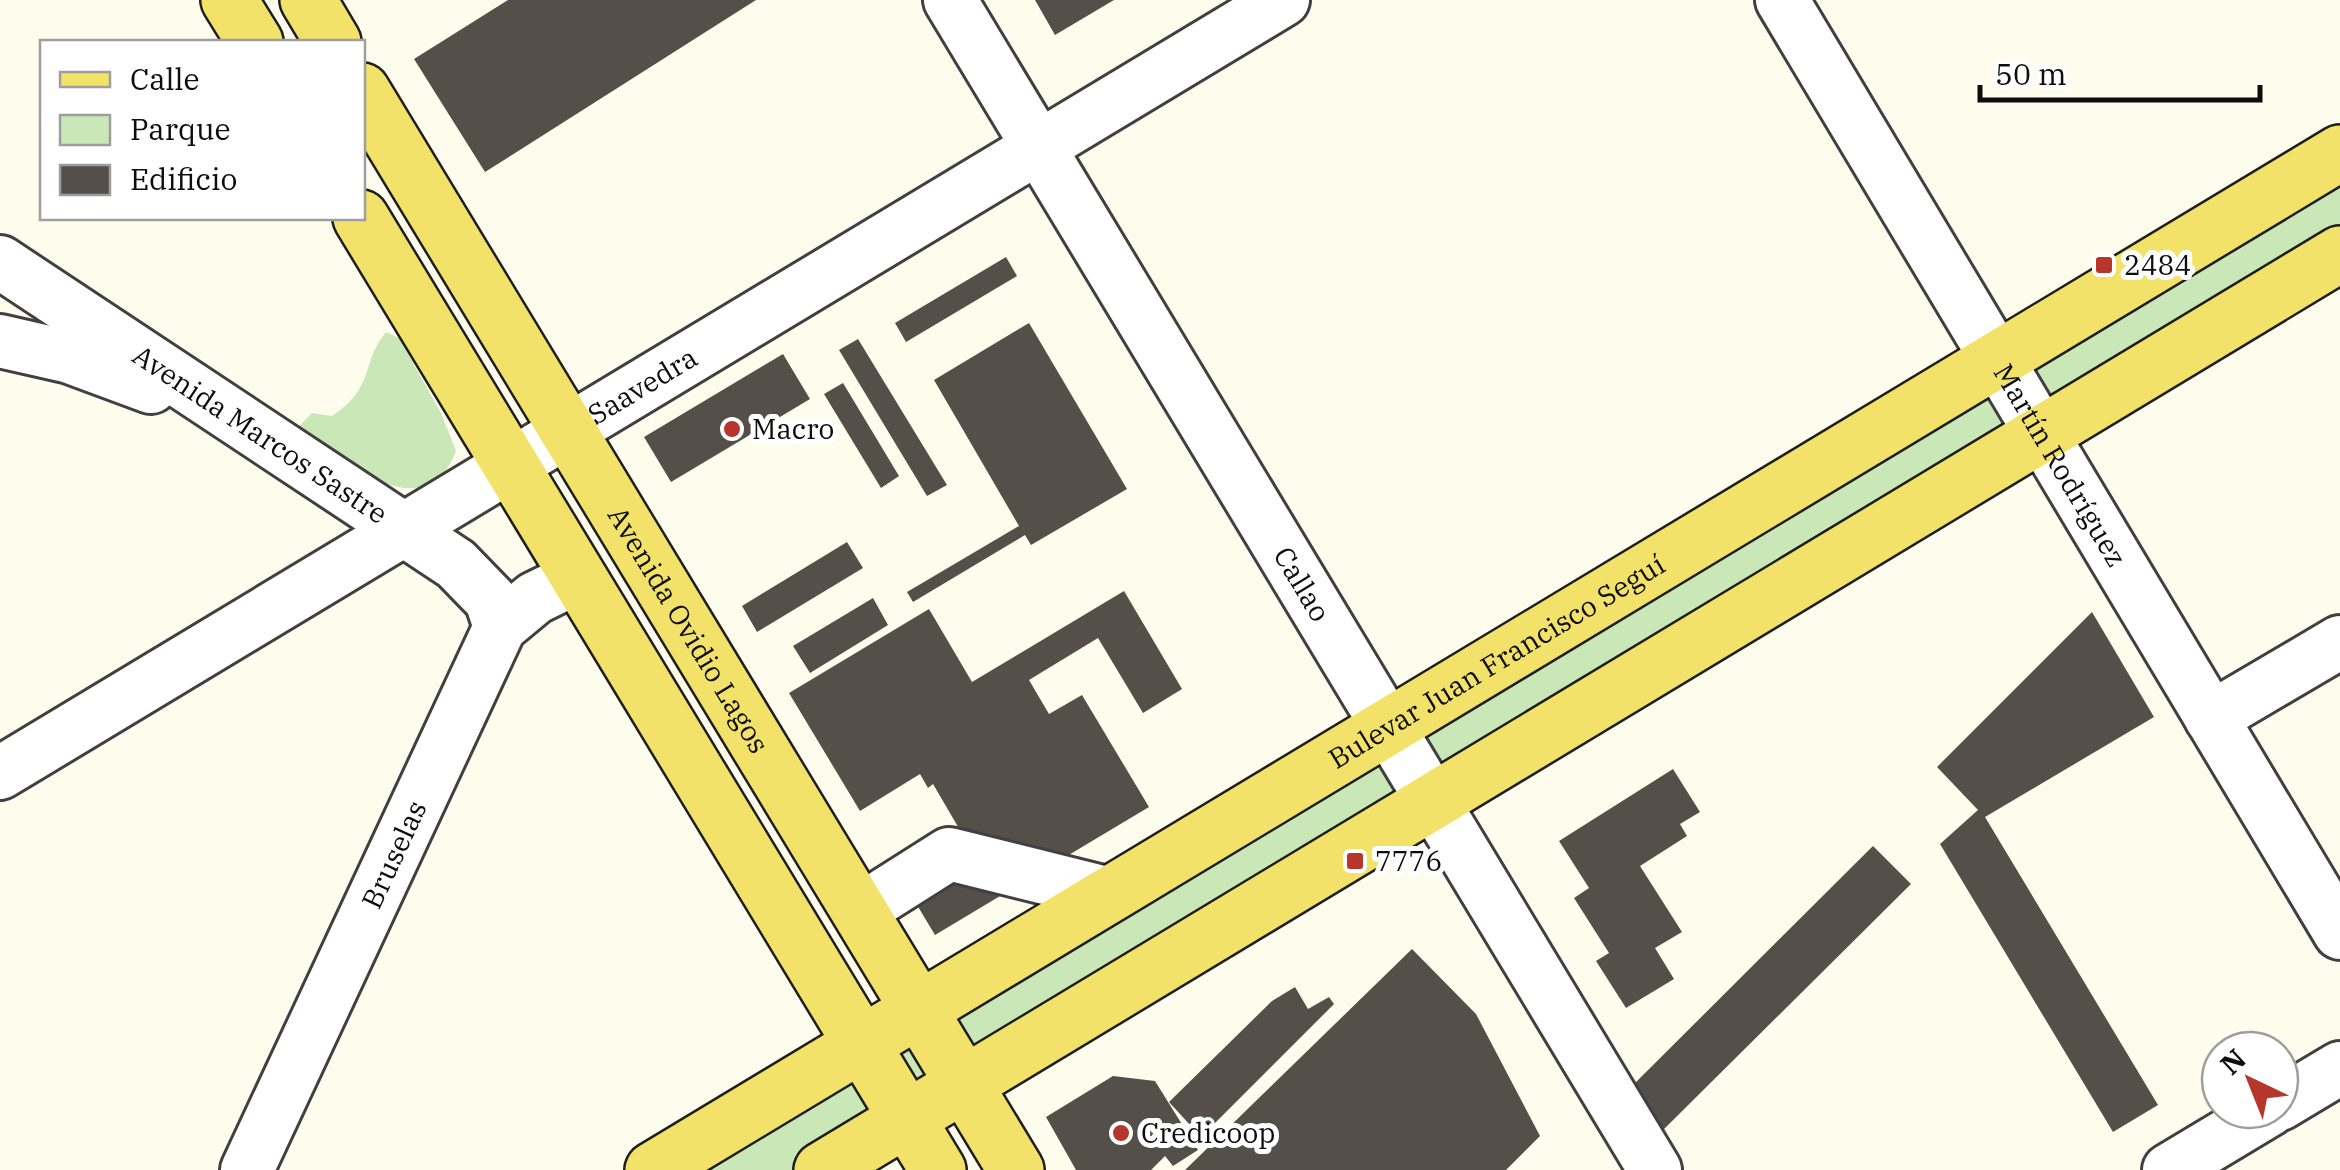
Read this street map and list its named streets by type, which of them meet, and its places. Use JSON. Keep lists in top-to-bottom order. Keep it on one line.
{"streets":{"main road":["Avenida Ovidio Lagos","Bulevar Juan Francisco Seguí"],"street":["Saavedra","Avenida Marcos Sastre","Martín Rodríguez","Callao","Bruselas"]},"crossings":[["Saavedra","Avenida Marcos Sastre"],["Saavedra","Callao"],["Saavedra","Avenida Ovidio Lagos"],["Avenida Marcos Sastre","Bruselas"],["Martín Rodríguez","Bulevar Juan Francisco Seguí"],["Callao","Bulevar Juan Francisco Seguí"],["Avenida Ovidio Lagos","Bulevar Juan Francisco Seguí"]],"places":{"transit":["2484","7776"],"other":["Macro","Credicoop"]},"legend":["Calle","Parque","Edificio"],"scale_bar":"50 m","north":"top left"}
